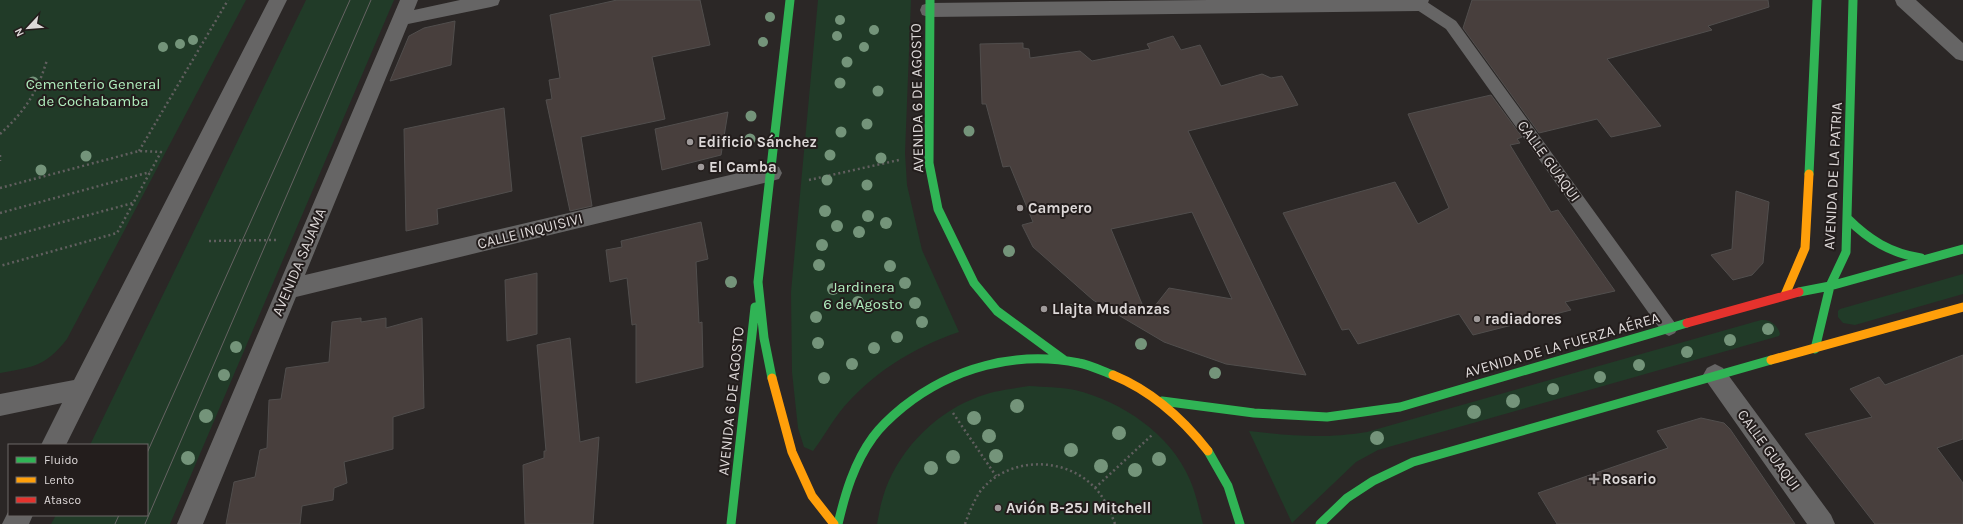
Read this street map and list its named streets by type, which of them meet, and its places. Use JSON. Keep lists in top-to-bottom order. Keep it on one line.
{"streets":{"main road":["AVENIDA 6 DE AGOSTO","AVENIDA DE LA PATRIA","AVENIDA DE LA FUERZA AÉREA"],"street":["CALLE GUAQUI","CALLE INQUISIVI","AVENIDA SAJAMA"]},"crossings":[["AVENIDA 6 DE AGOSTO","CALLE INQUISIVI"],["CALLE GUAQUI","AVENIDA DE LA FUERZA AÉREA"],["AVENIDA DE LA PATRIA","AVENIDA DE LA FUERZA AÉREA"],["CALLE INQUISIVI","AVENIDA SAJAMA"]],"parks":["Cementerio General de Cochabamba","Jardinera 6 de Agosto"],"places":{"other":["Edificio Sánchez","El Camba","Campero","Llajta Mudanzas","radiadores","Avión B-25J Mitchell"],"health":["Rosario"]},"legend":["Fluido","Lento","Atasco"],"north":"bottom left"}
